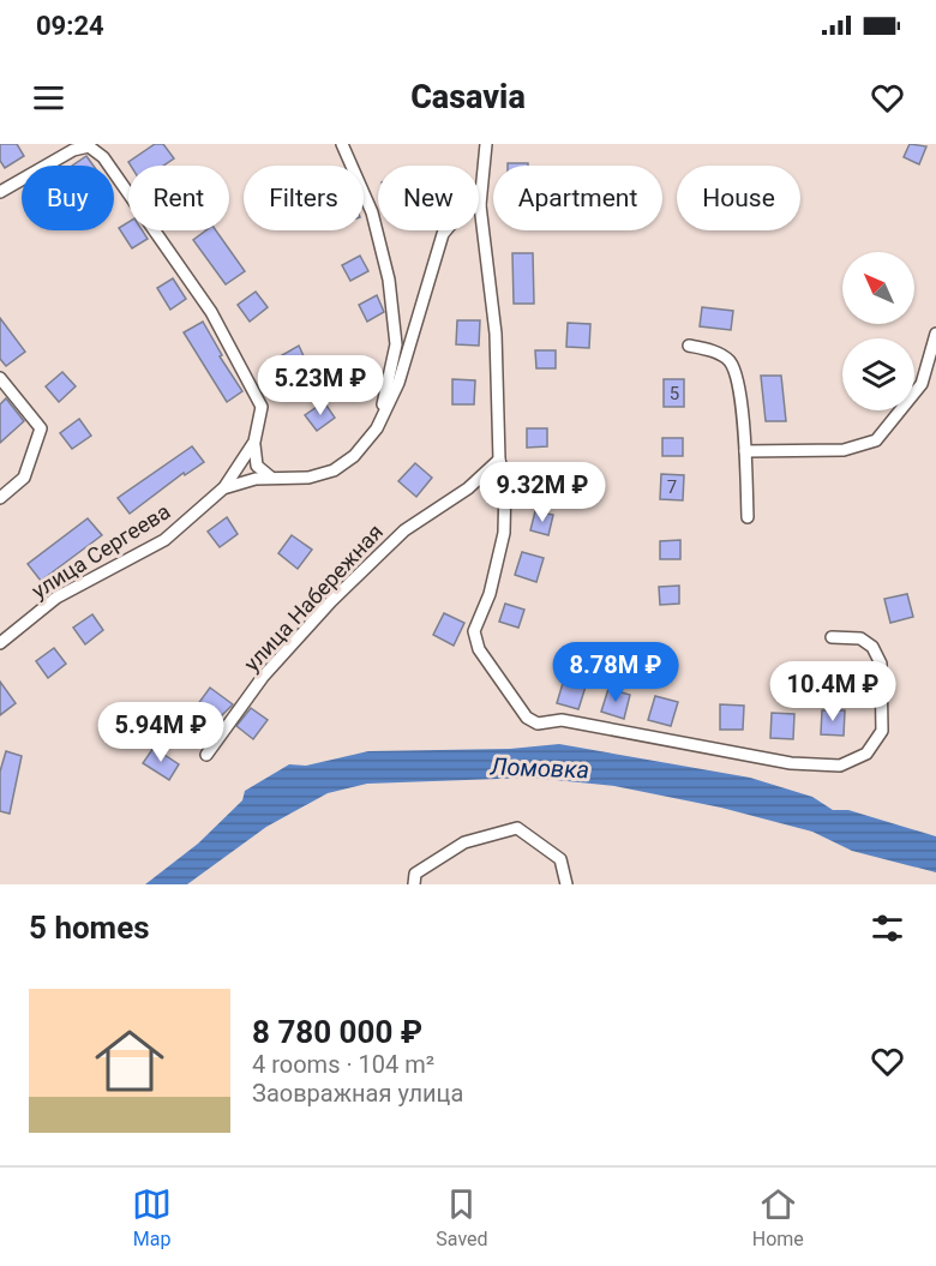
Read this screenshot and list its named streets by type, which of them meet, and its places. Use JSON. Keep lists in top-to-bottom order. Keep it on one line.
{"streets":{"street":["улица Сергеева","улица Набережная"]},"water":["Ломовка"],"house_numbers":["5","7"],"north":"top left","page":{"status":"09:24","header":"Casavia","chip":["Buy","Rent","Filters","New","Apartment","House"],"price":["5.23M ₽","9.32M ₽","8.78M ₽","10.4M ₽","5.94M ₽"],"heading":"5 homes","list":[{"name":"8 780 000 ₽","note":"4 rooms · 104 m² · Заовражная улица"}],"tabs":["Map","Saved","Home"]}}
